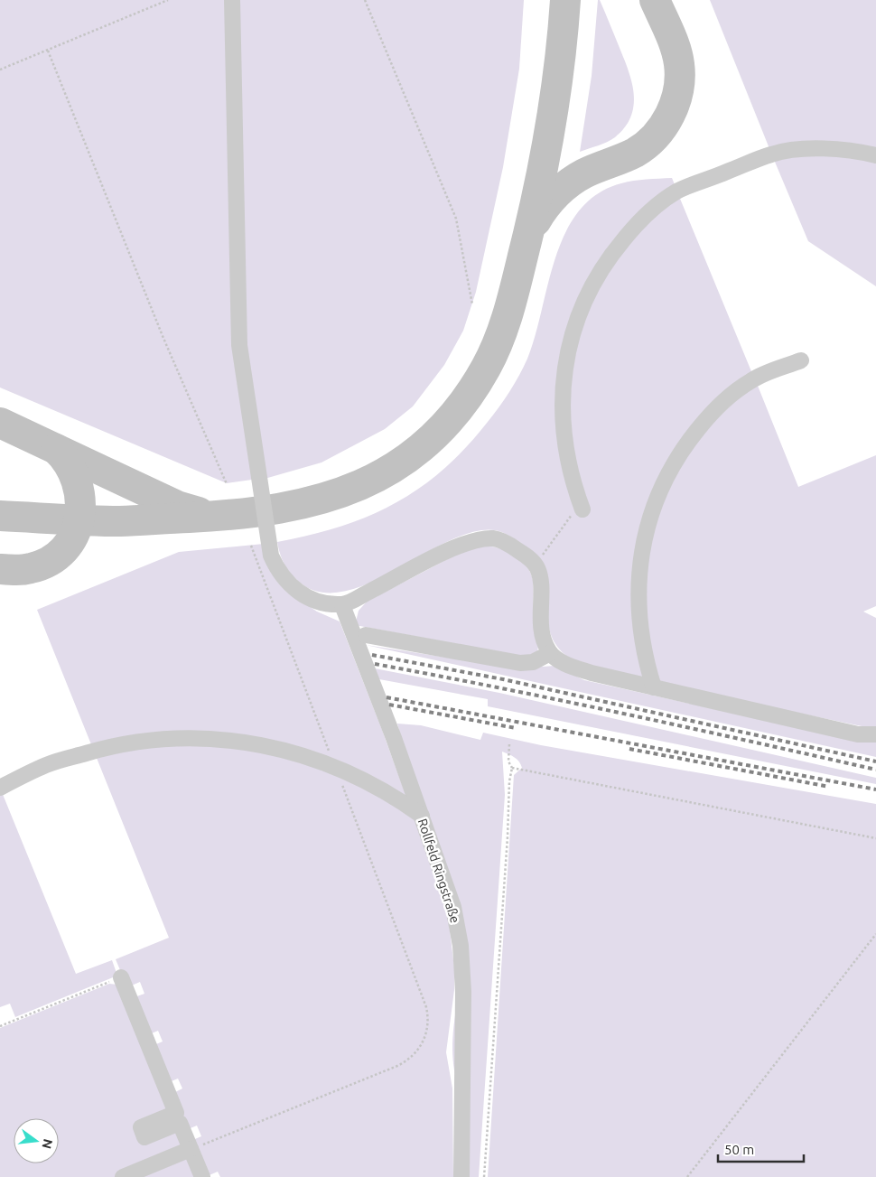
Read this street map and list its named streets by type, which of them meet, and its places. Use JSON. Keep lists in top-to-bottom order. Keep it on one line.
{"streets":{"lane":["Rollfeld Ringstraße"]},"scale_bar":"50 m","north":"right"}
